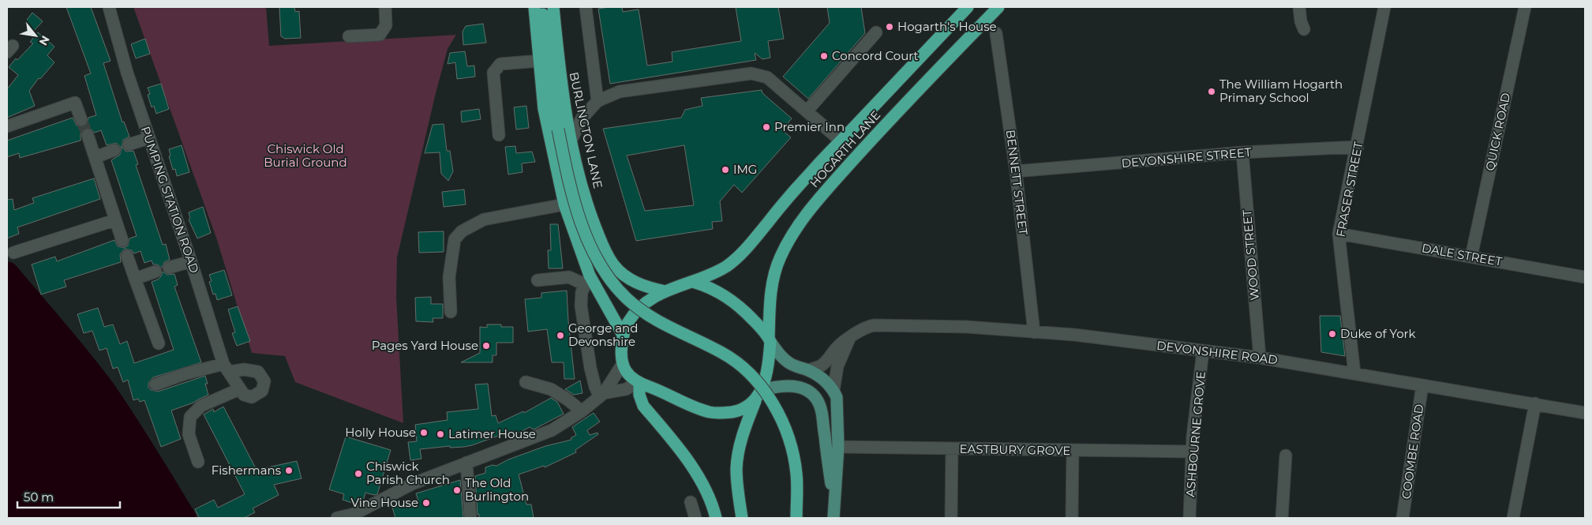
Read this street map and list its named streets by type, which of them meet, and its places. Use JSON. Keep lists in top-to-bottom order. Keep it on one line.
{"streets":{"highway":["BURLINGTON LANE","HOGARTH LANE"],"street":["QUICK ROAD","DEVONSHIRE STREET","BENNETT STREET","FRASER STREET","PUMPING STATION ROAD","WOOD STREET","DALE STREET","DEVONSHIRE ROAD","ASHBOURNE GROVE","EASTBURY GROVE","COOMBE ROAD"]},"crossings":[["BURLINGTON LANE","HOGARTH LANE"],["QUICK ROAD","DALE STREET"],["DEVONSHIRE STREET","BENNETT STREET"],["DEVONSHIRE STREET","FRASER STREET"],["DEVONSHIRE STREET","WOOD STREET"],["BENNETT STREET","DEVONSHIRE ROAD"],["FRASER STREET","DALE STREET"],["FRASER STREET","DEVONSHIRE ROAD"],["WOOD STREET","DEVONSHIRE ROAD"],["DEVONSHIRE ROAD","ASHBOURNE GROVE"],["DEVONSHIRE ROAD","COOMBE ROAD"],["ASHBOURNE GROVE","EASTBURY GROVE"]],"parks":["Chiswick Old Burial Ground"],"places":["Hogarth's House","Concord Court","The William Hogarth Primary School","Premier Inn","IMG","Duke of York","George and Devonshire","Pages Yard House","Holly House","Latimer House","Fishermans","Chiswick Parish Church","The Old Burlington","Vine House"],"scale_bar":"50 m","north":"bottom right"}
